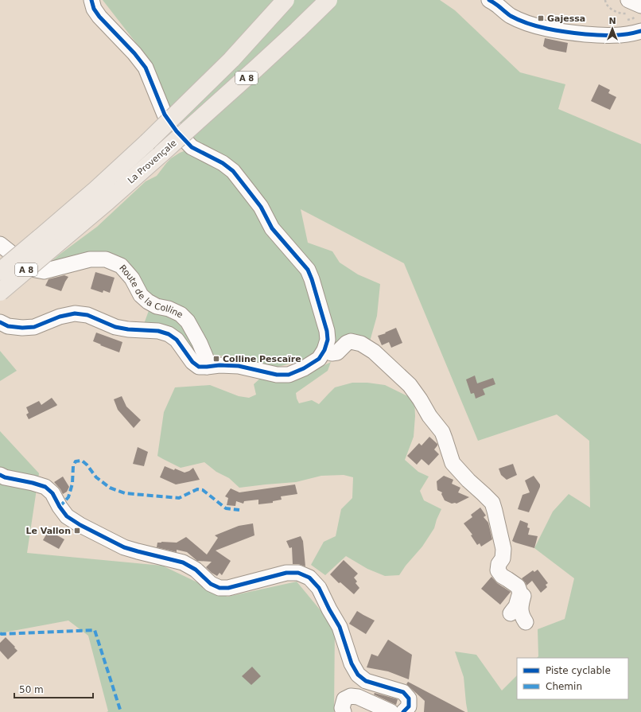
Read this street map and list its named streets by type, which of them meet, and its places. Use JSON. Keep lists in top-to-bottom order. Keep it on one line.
{"streets":{"highway":["A 8","La Provençale"],"street":["Route de la Colline"]},"places":{"transit":["Gajessa","Colline Pescaïre","Le Vallon"]},"legend":["Piste cyclable","Chemin"],"scale_bar":"50 m","north":"top"}
